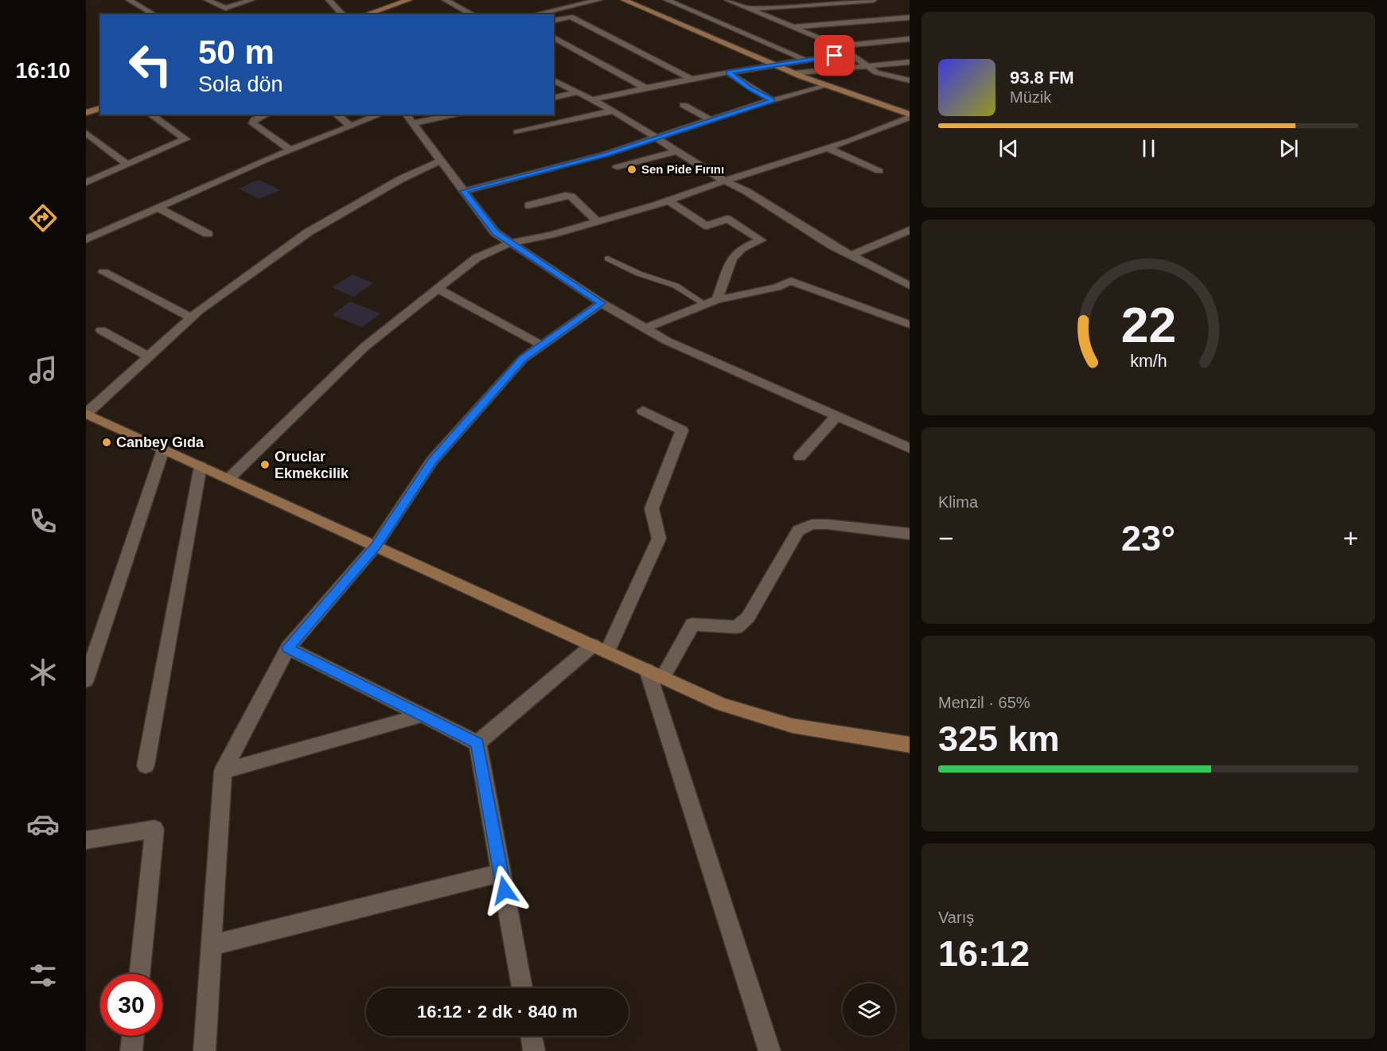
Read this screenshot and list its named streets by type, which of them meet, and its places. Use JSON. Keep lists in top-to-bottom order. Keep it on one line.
{"places":["Sen Pide Fırını","Canbey Gıda","Oruclar Ekmekcilik"],"page":{"tabs":"16:10","turn":["50 m","Sola dön"],"song":["93.8 FM","Müzik"],"tile":["Klima",["Menzil · 65%","325 km"],["Varış","16:12"]],"heat":["−","23°","+"],"limit":"30","trip":"16:12 · 2 dk · 840 m","gauge":["22","km/h"]}}
